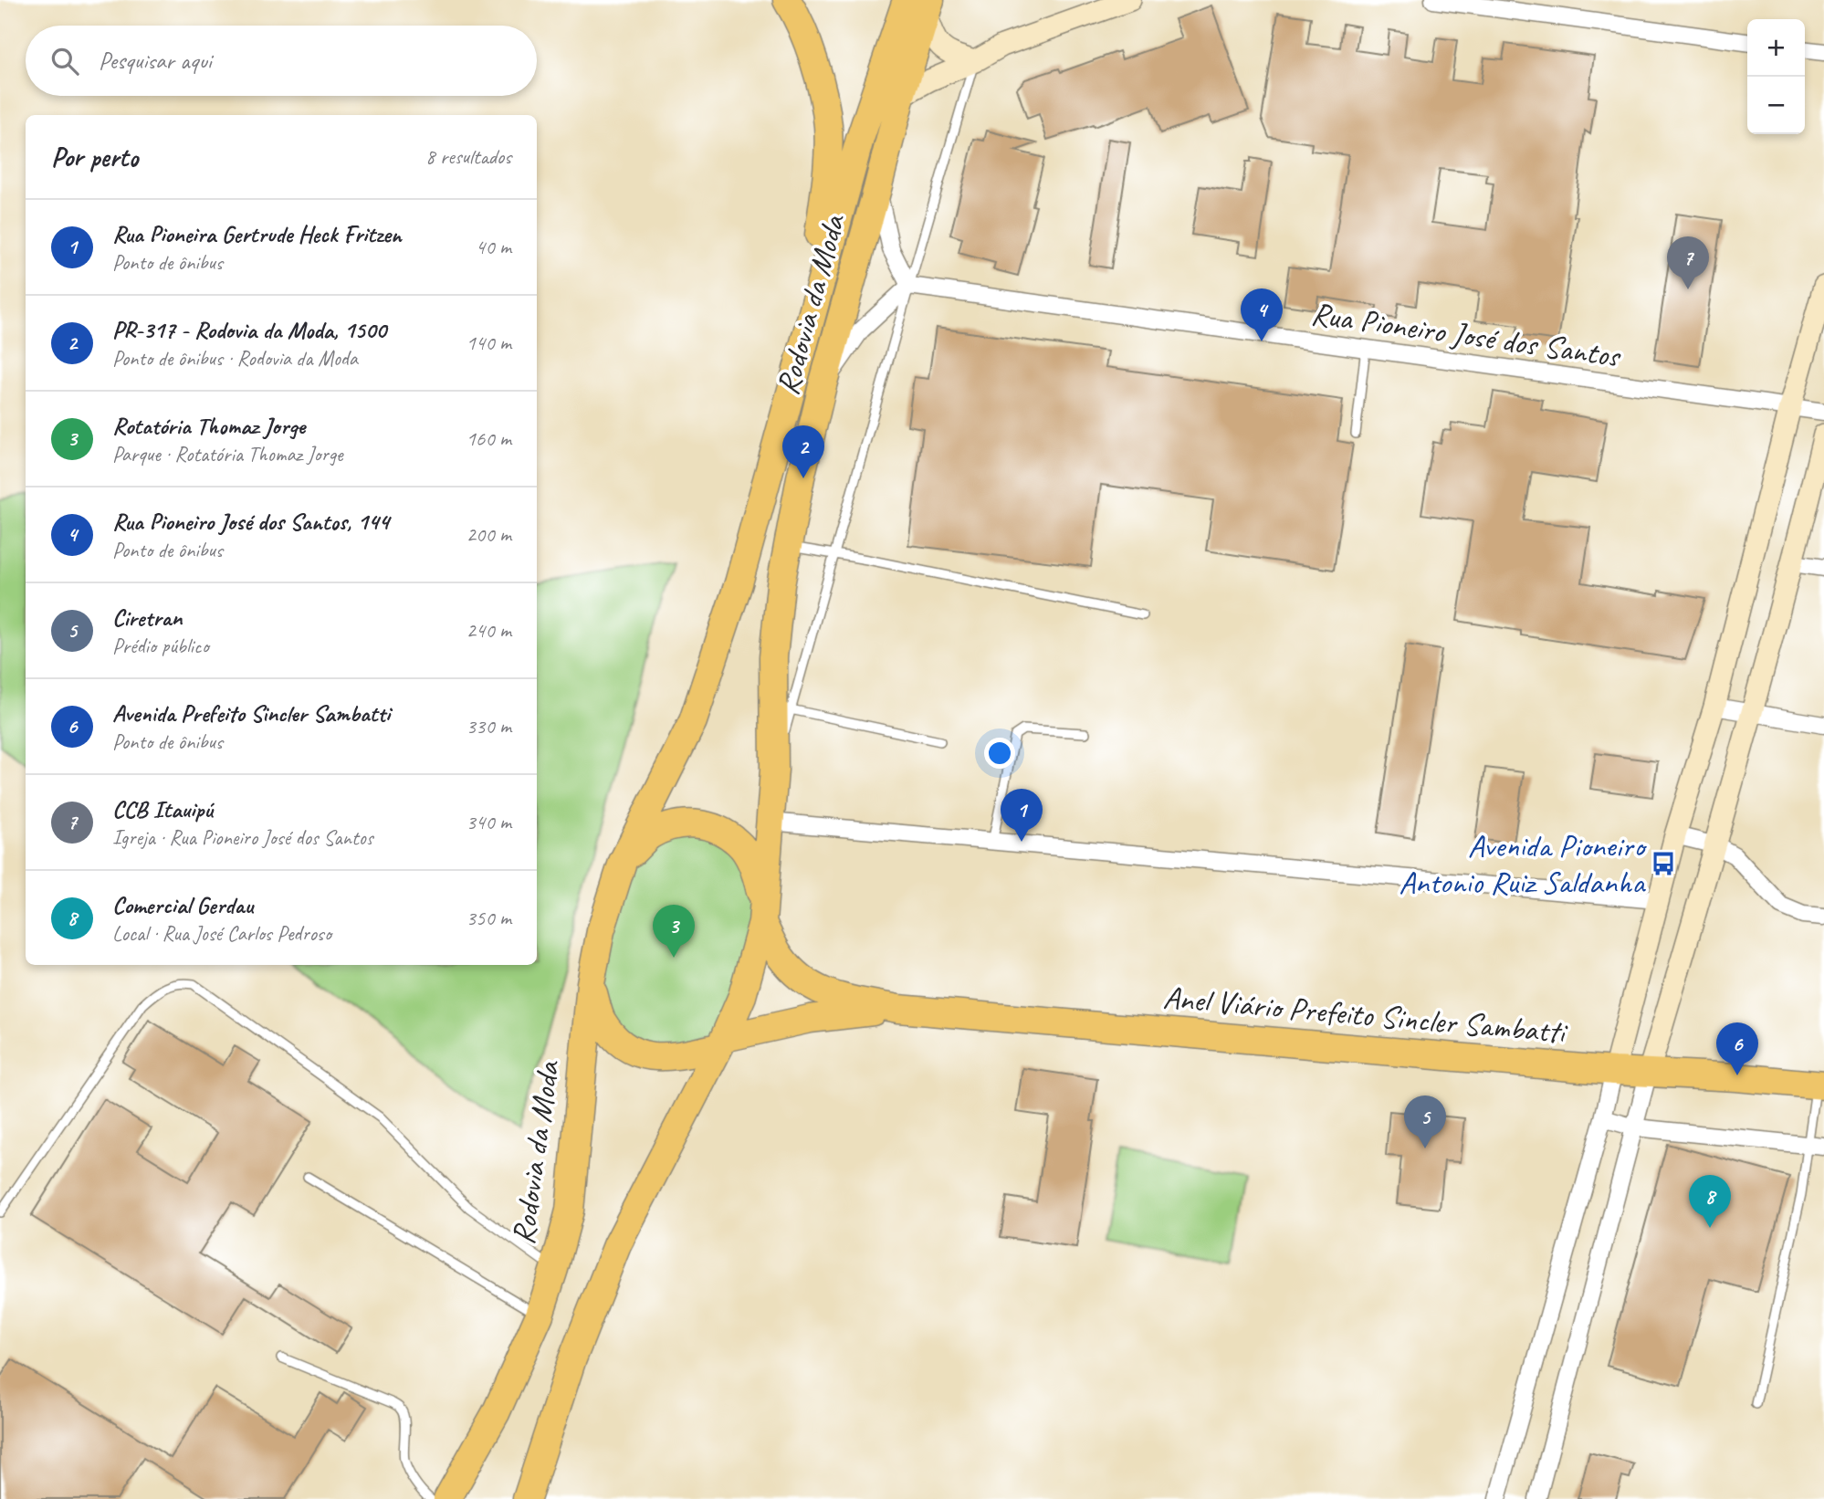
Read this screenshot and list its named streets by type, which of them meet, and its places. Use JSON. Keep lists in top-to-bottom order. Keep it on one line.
{"streets":{"highway":["Rodovia da Moda","Anel Viário Prefeito Sincler Sambatti"],"street":["Rua Pioneiro José dos Santos"]},"crossings":[["Rodovia da Moda","Anel Viário Prefeito Sincler Sambatti"]],"places":{"bus stop":["Avenida Pioneiro Antonio Ruiz Saldanha"]},"page":{"map_buttons":["+","−"],"search":"Pesquisar aqui","heading":["Por perto","8 resultados"],"list":[{"mark":"1","name":"Rua Pioneira Gertrude Heck Fritzen","note":"Ponto de ônibus","value":"40 m"},{"mark":"2","name":"PR-317 - Rodovia da Moda, 1500","note":"Ponto de ônibus · Rodovia da Moda","value":"140 m"},{"mark":"3","name":"Rotatória Thomaz Jorge","note":"Parque · Rotatória Thomaz Jorge","value":"160 m"},{"mark":"4","name":"Rua Pioneiro José dos Santos, 144","note":"Ponto de ônibus","value":"200 m"},{"mark":"5","name":"Ciretran","note":"Prédio público","value":"240 m"},{"mark":"6","name":"Avenida Prefeito Sincler Sambatti","note":"Ponto de ônibus","value":"330 m"},{"mark":"7","name":"CCB Itauipú","note":"Igreja · Rua Pioneiro José dos Santos","value":"340 m"},{"mark":"8","name":"Comercial Gerdau","note":"Local · Rua José Carlos Pedroso","value":"350 m"}],"pins":["7","4","2","1","3","6","5","8"]}}
